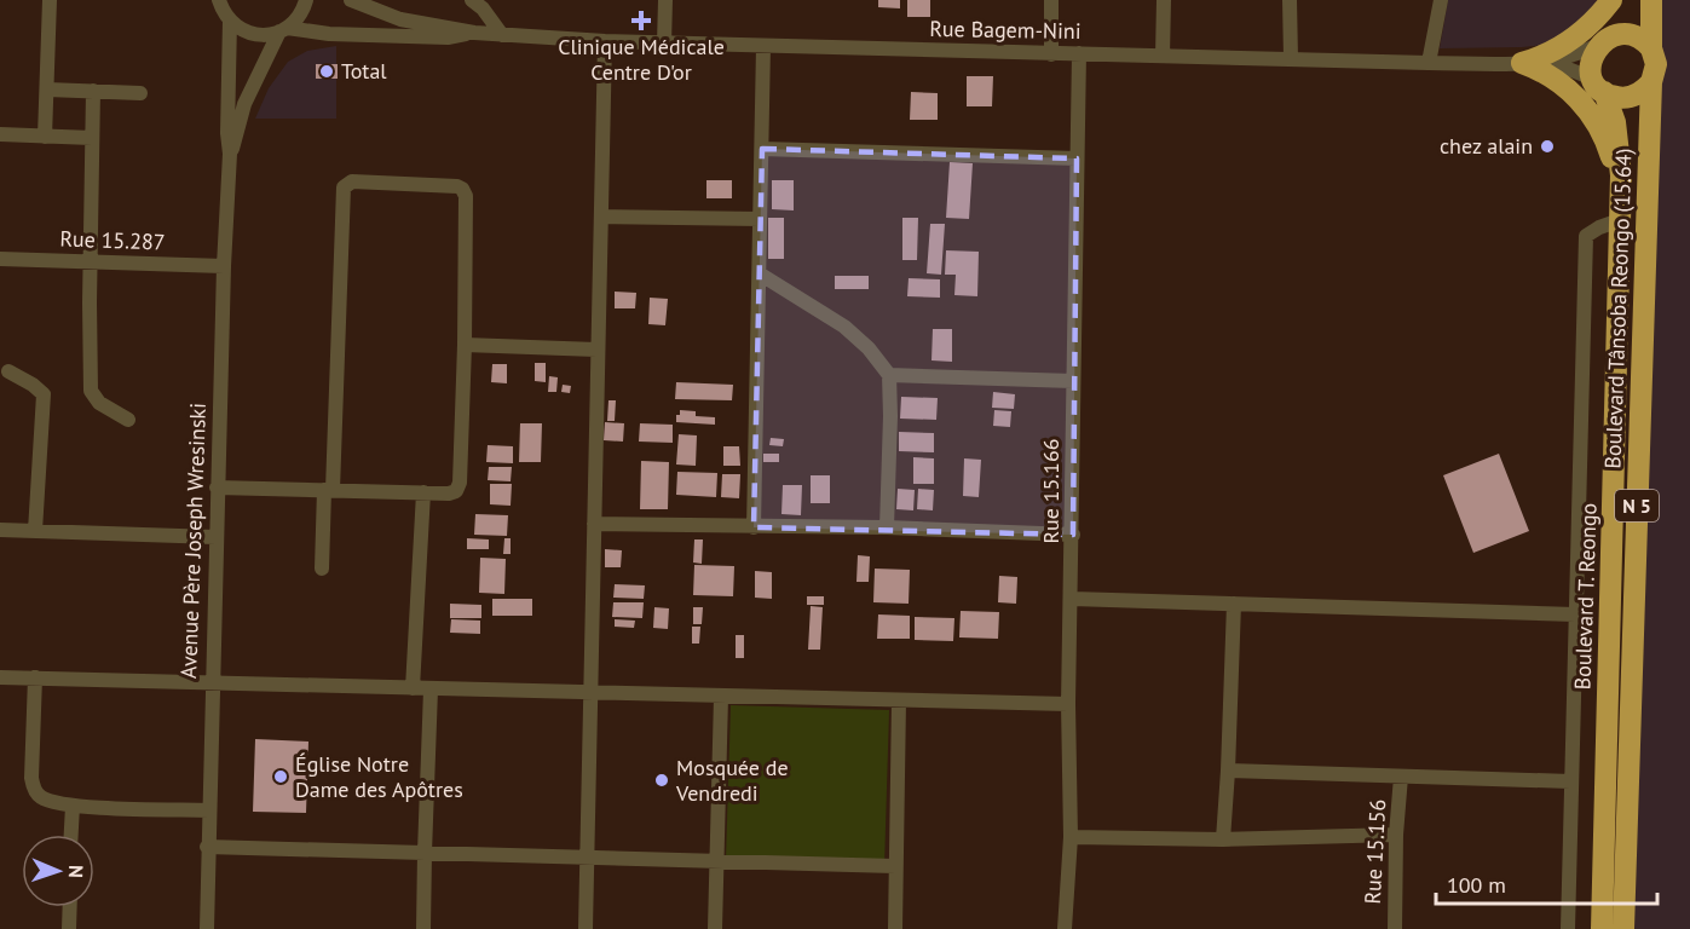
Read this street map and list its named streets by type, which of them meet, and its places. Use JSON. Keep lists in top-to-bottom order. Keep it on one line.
{"streets":{"highway":["Boulevard Tânsoba Reongo (15.64)","N 5","Boulevard T. Reongo"],"street":["Rue Bagem-Nini","Rue 15.287","Rue 15.166","Avenue Père Joseph Wresinski","Rue 15.156"]},"crossings":[["Rue Bagem-Nini","Rue 15.166"],["Rue 15.287","Avenue Père Joseph Wresinski"],["Boulevard Tânsoba Reongo (15.64)","N 5"],["Boulevard Tânsoba Reongo (15.64)","Boulevard T. Reongo"],["N 5","Boulevard T. Reongo"]],"places":{"health":["Clinique Médicale Centre D'or"],"other":["Total","chez alain","Église Notre Dame des Apôtres","Mosquée de Vendredi"]},"scale_bar":"100 m","north":"right"}
